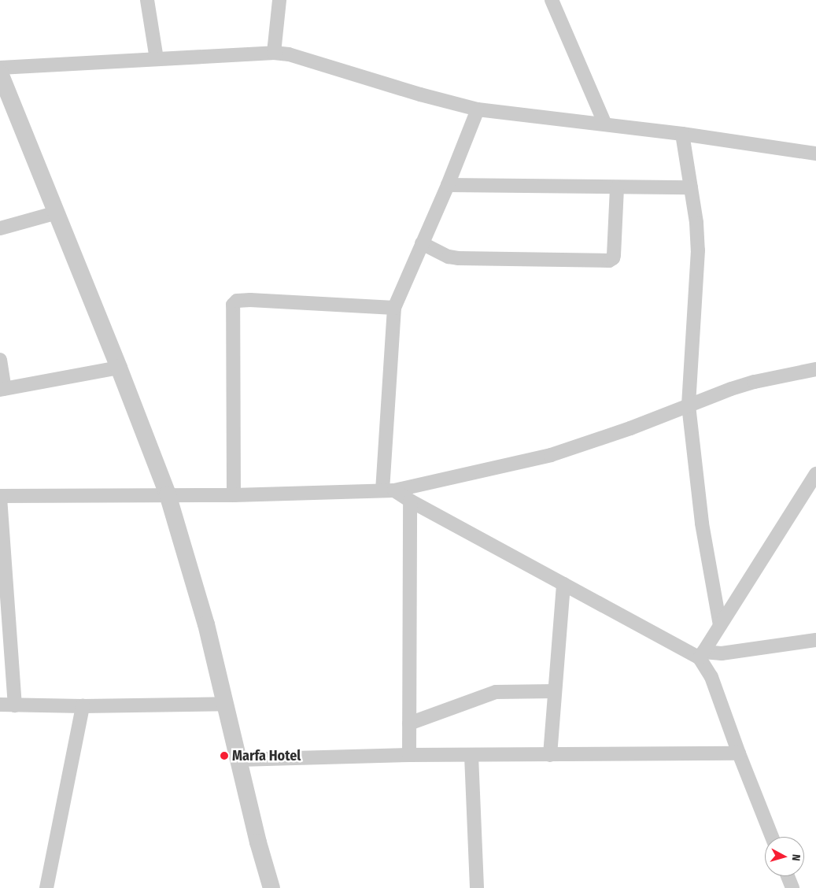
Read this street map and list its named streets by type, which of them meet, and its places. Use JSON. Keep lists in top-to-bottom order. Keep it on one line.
{"places":["Marfa Hotel"],"north":"right"}
